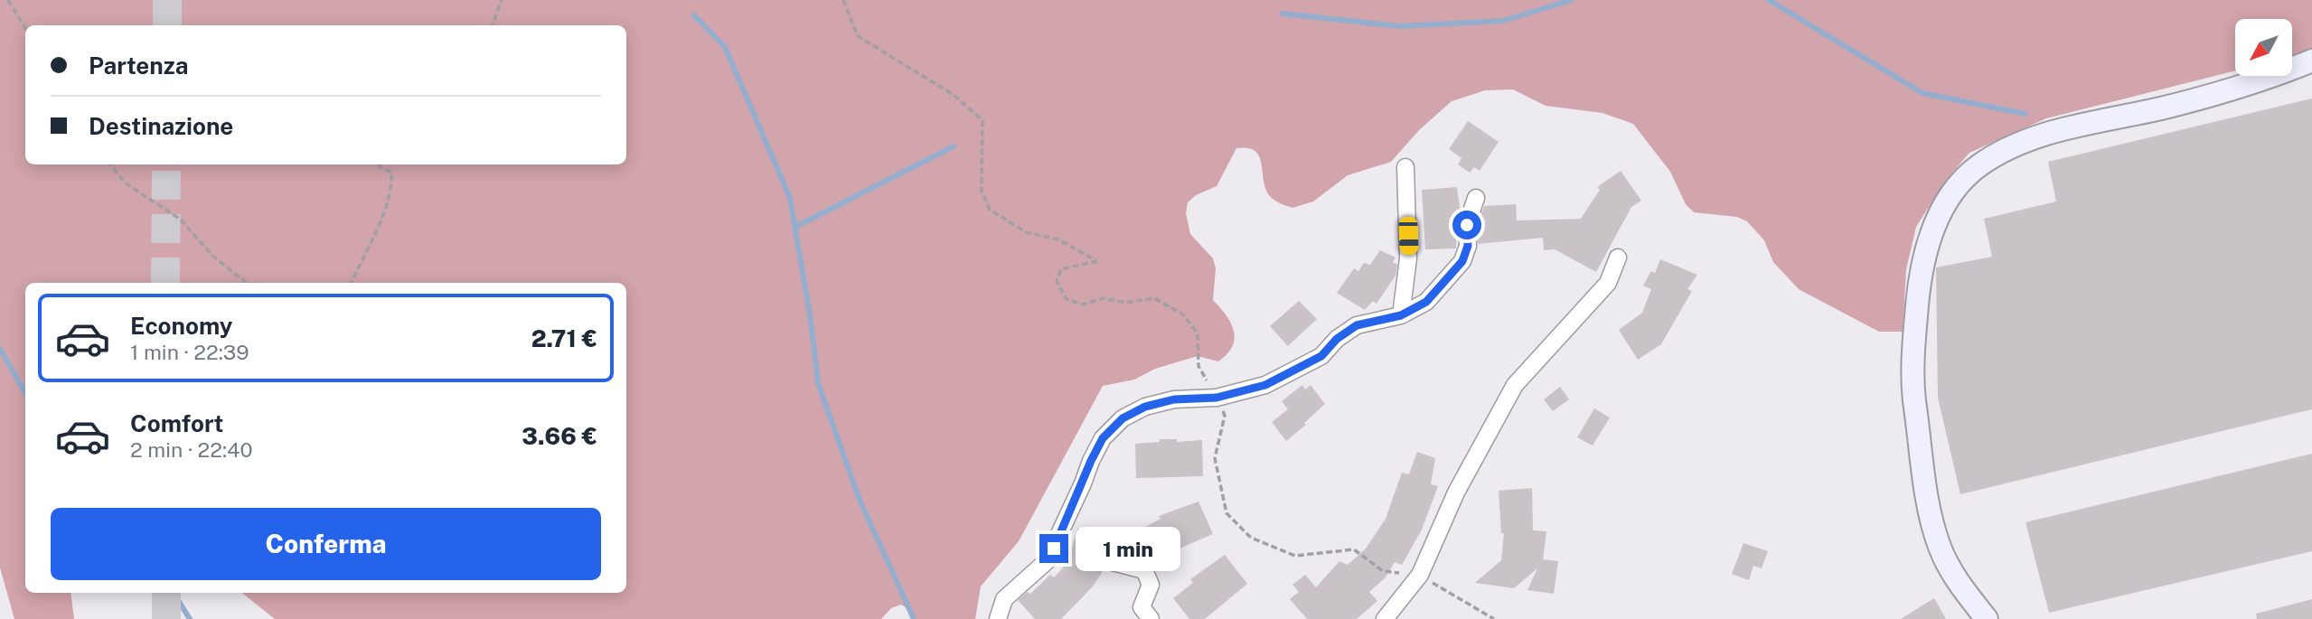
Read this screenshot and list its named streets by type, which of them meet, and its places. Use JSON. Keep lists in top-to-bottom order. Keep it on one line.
{"north":"bottom left","page":{"banner":["Partenza","Destinazione"],"list":[{"name":"Economy","note":"1 min · 22:39","value":"2.71 €"},{"name":"Comfort","note":"2 min · 22:40","value":"3.66 €"}],"buttons":"Conferma","bubble":"1 min"}}
